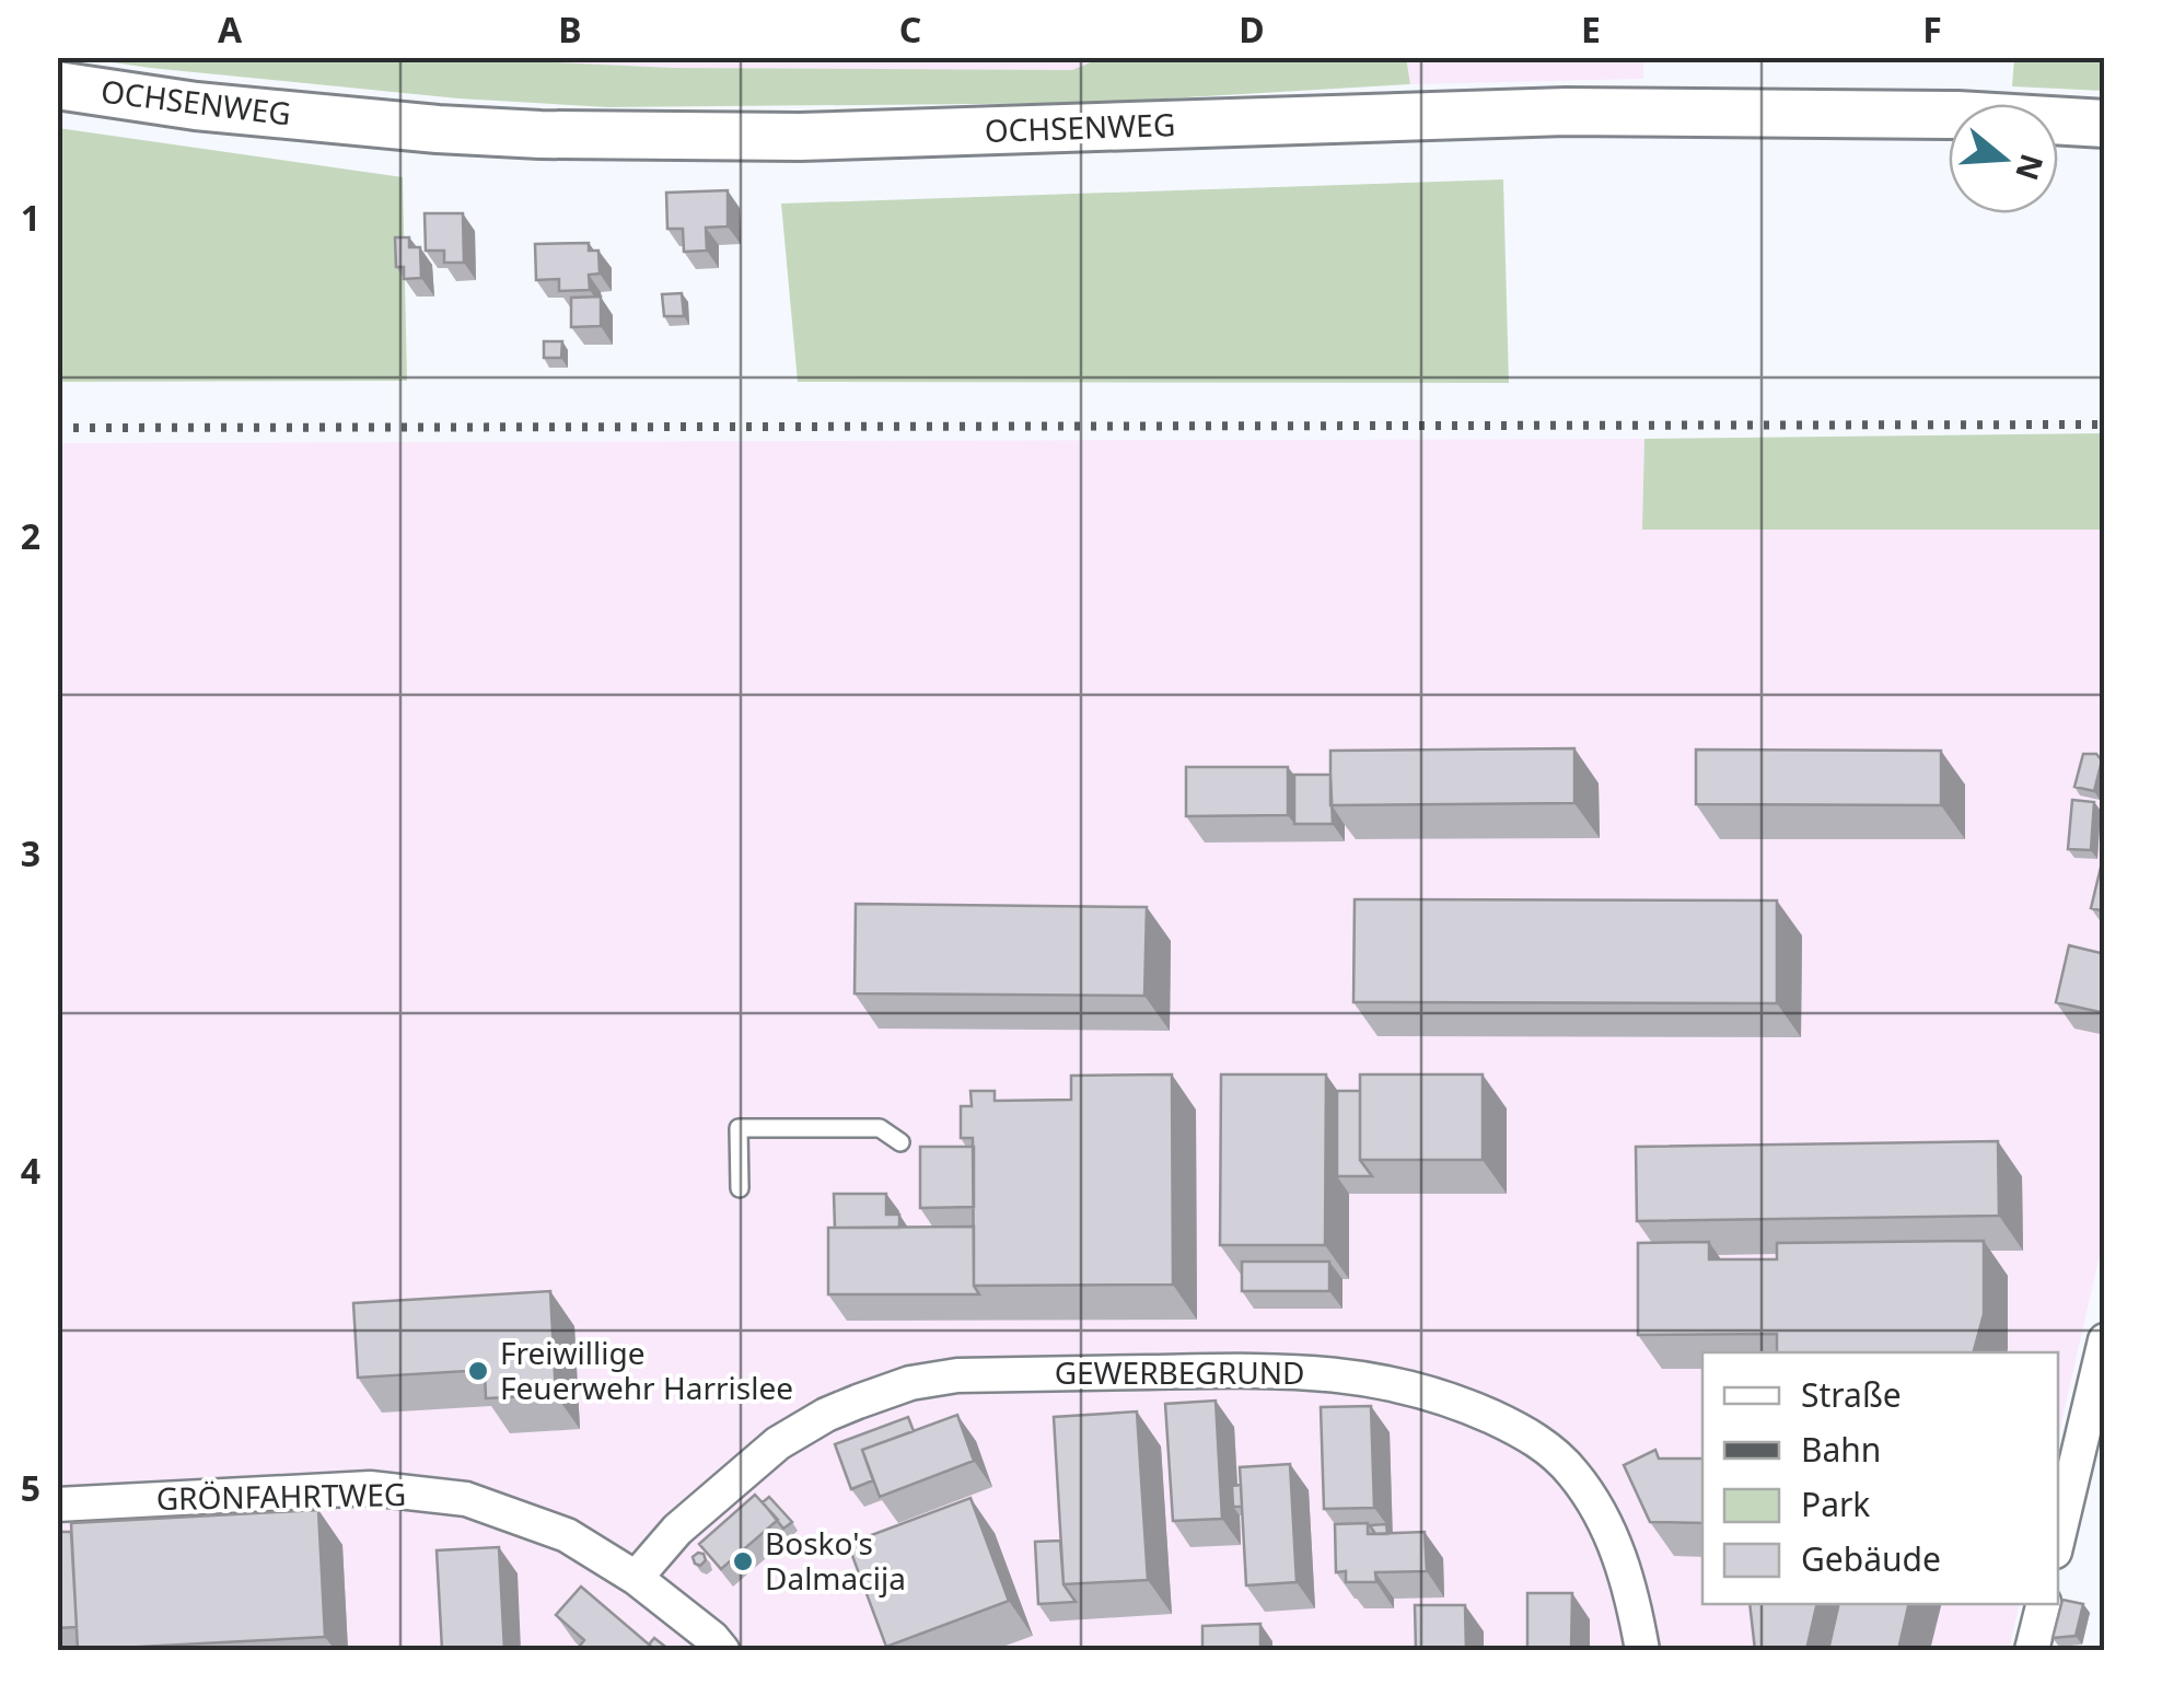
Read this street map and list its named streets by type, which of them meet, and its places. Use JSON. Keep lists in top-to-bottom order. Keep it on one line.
{"streets":{"main road":["OCHSENWEG"],"street":["GEWERBEGRUND","GRÖNFAHRTWEG"]},"crossings":[["GEWERBEGRUND","GRÖNFAHRTWEG"]],"places":["Freiwillige Feuerwehr Harrislee","Bosko's Dalmacija"],"legend":["Straße","Bahn","Park","Gebäude"],"north":"right","grid":{"columns":["A","B","C","D","E","F"],"rows":["1","2","3","4","5"]}}
